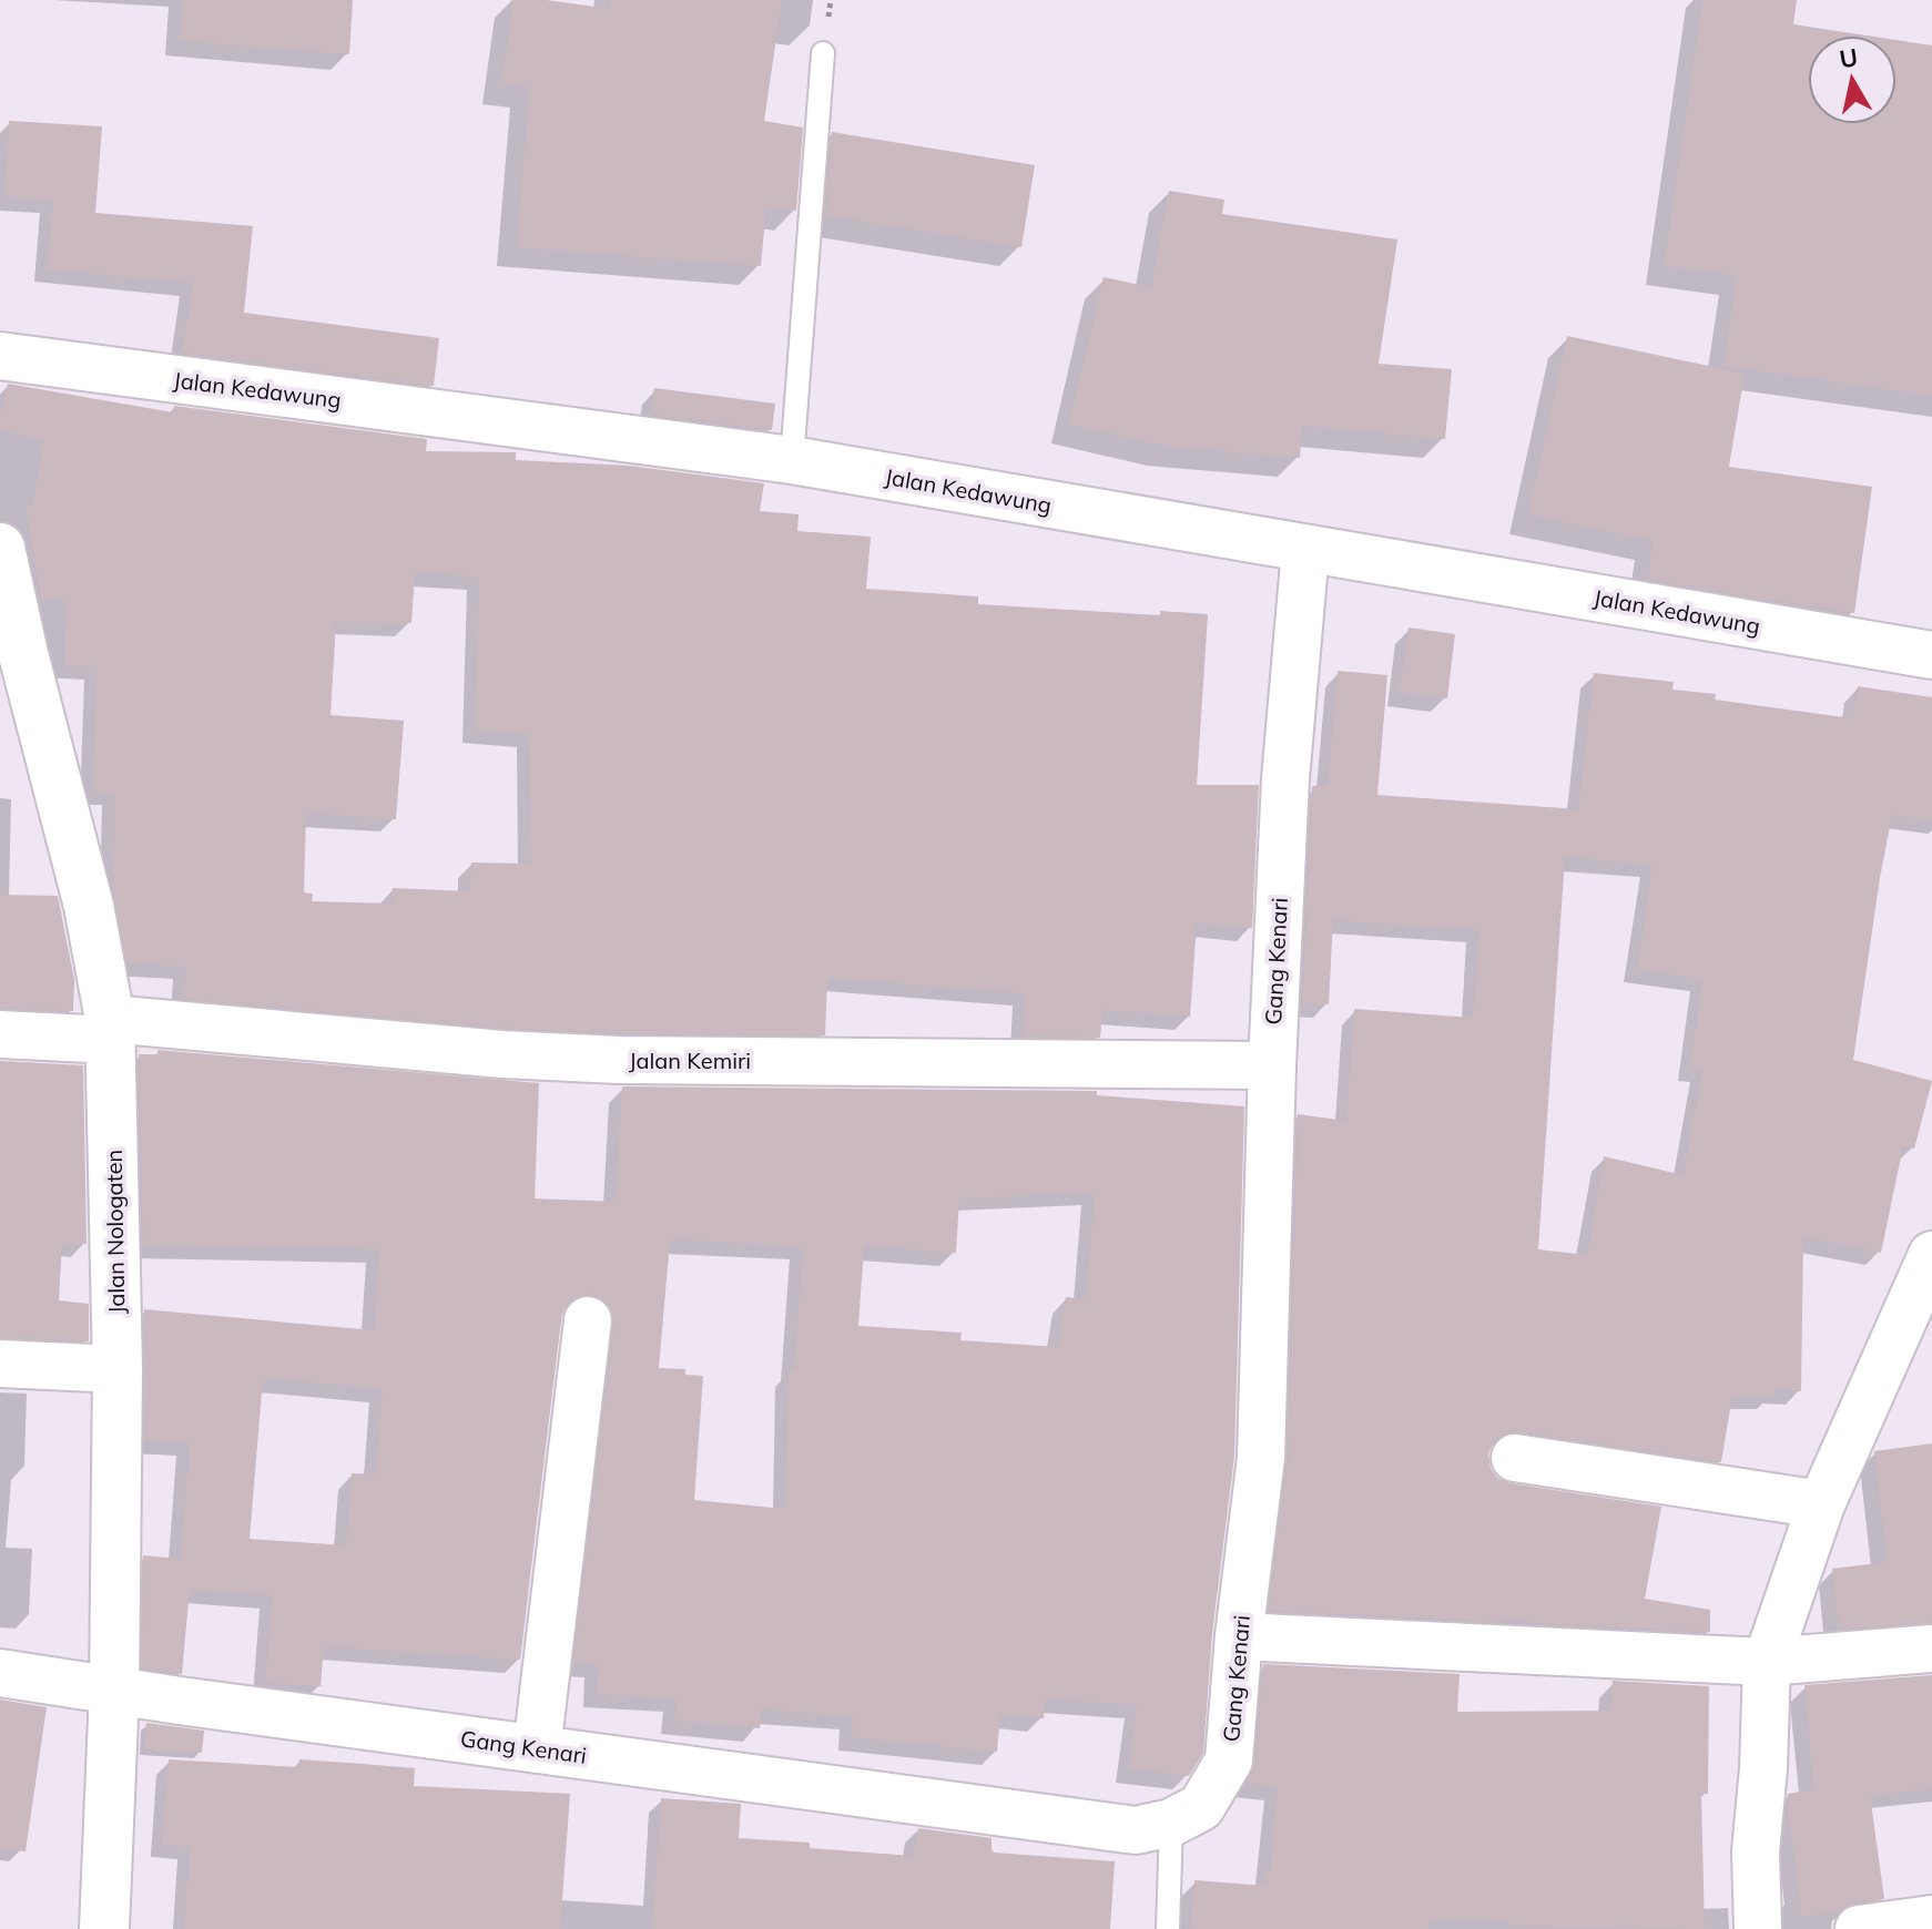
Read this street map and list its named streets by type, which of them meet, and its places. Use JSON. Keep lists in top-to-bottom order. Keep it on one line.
{"streets":{"main road":["Jalan Nologaten"],"street":["Jalan Kedawung","Gang Kenari","Jalan Kemiri"]},"crossings":[["Jalan Kedawung","Gang Kenari"],["Gang Kenari","Jalan Kemiri"],["Gang Kenari","Jalan Nologaten"],["Jalan Kemiri","Jalan Nologaten"]],"north":"top"}
